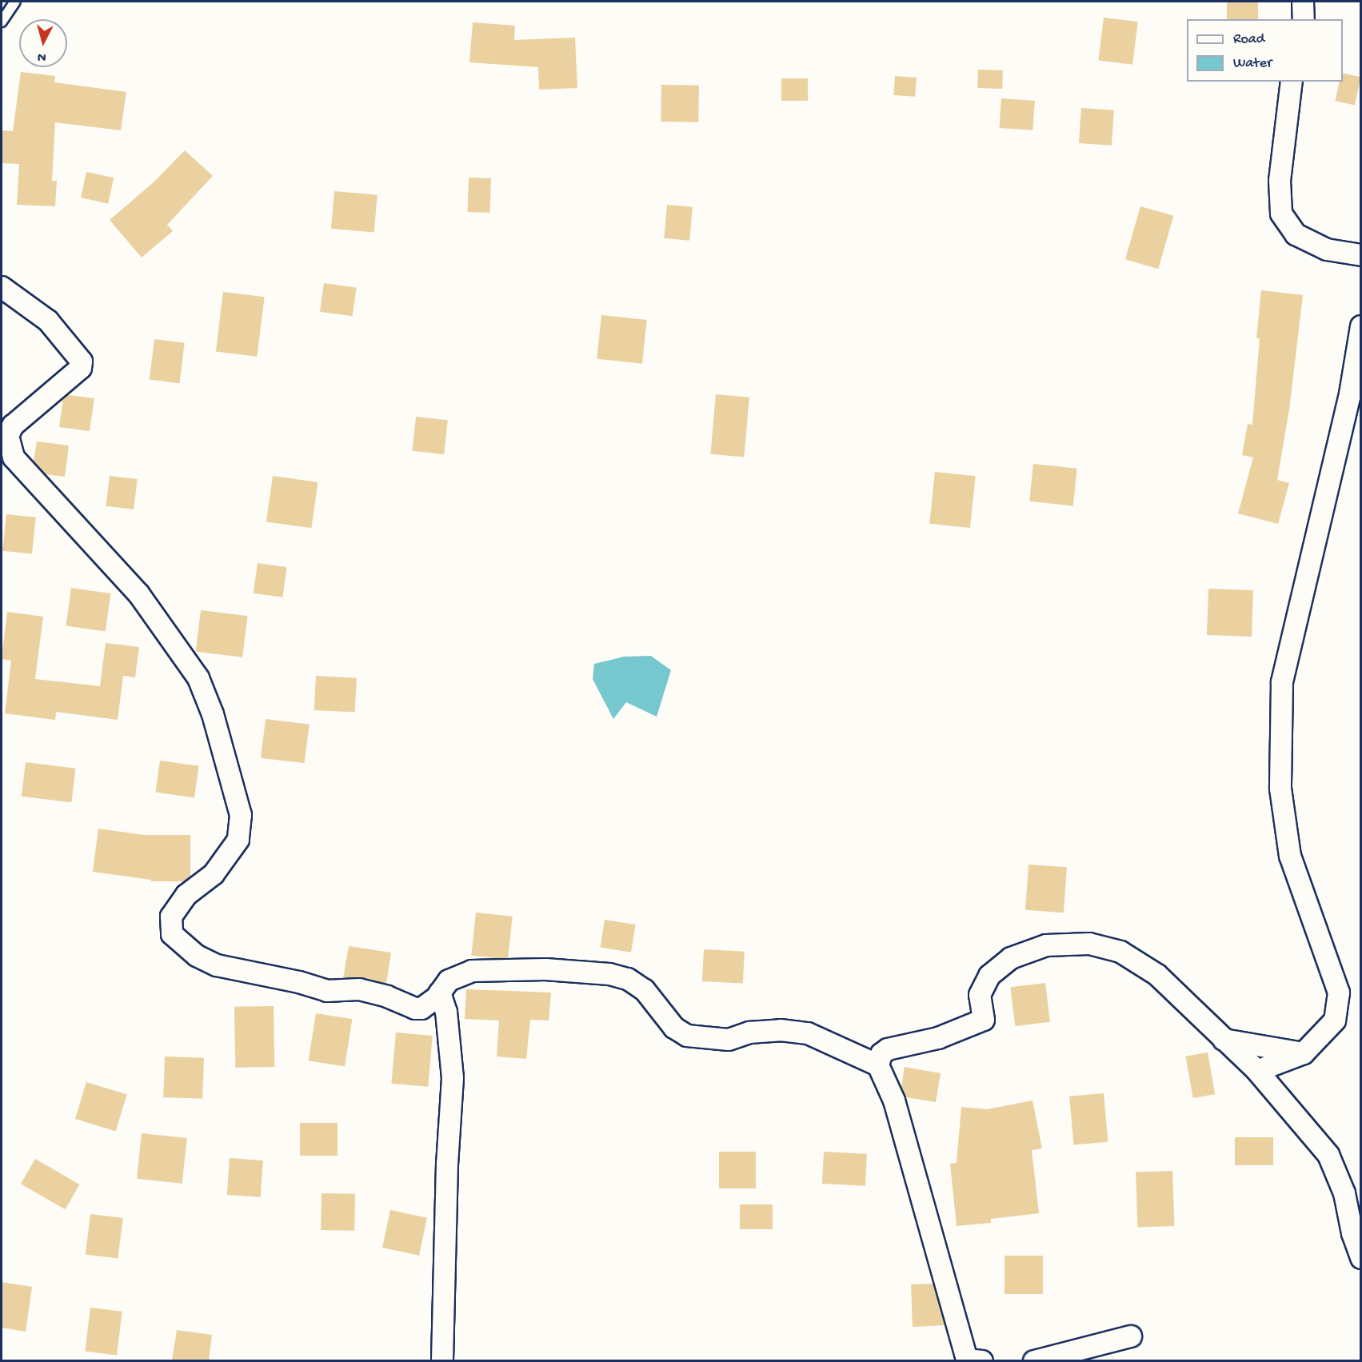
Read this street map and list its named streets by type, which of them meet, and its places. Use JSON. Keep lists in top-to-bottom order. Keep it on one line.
{"legend":["Road","Water"],"north":"bottom"}
